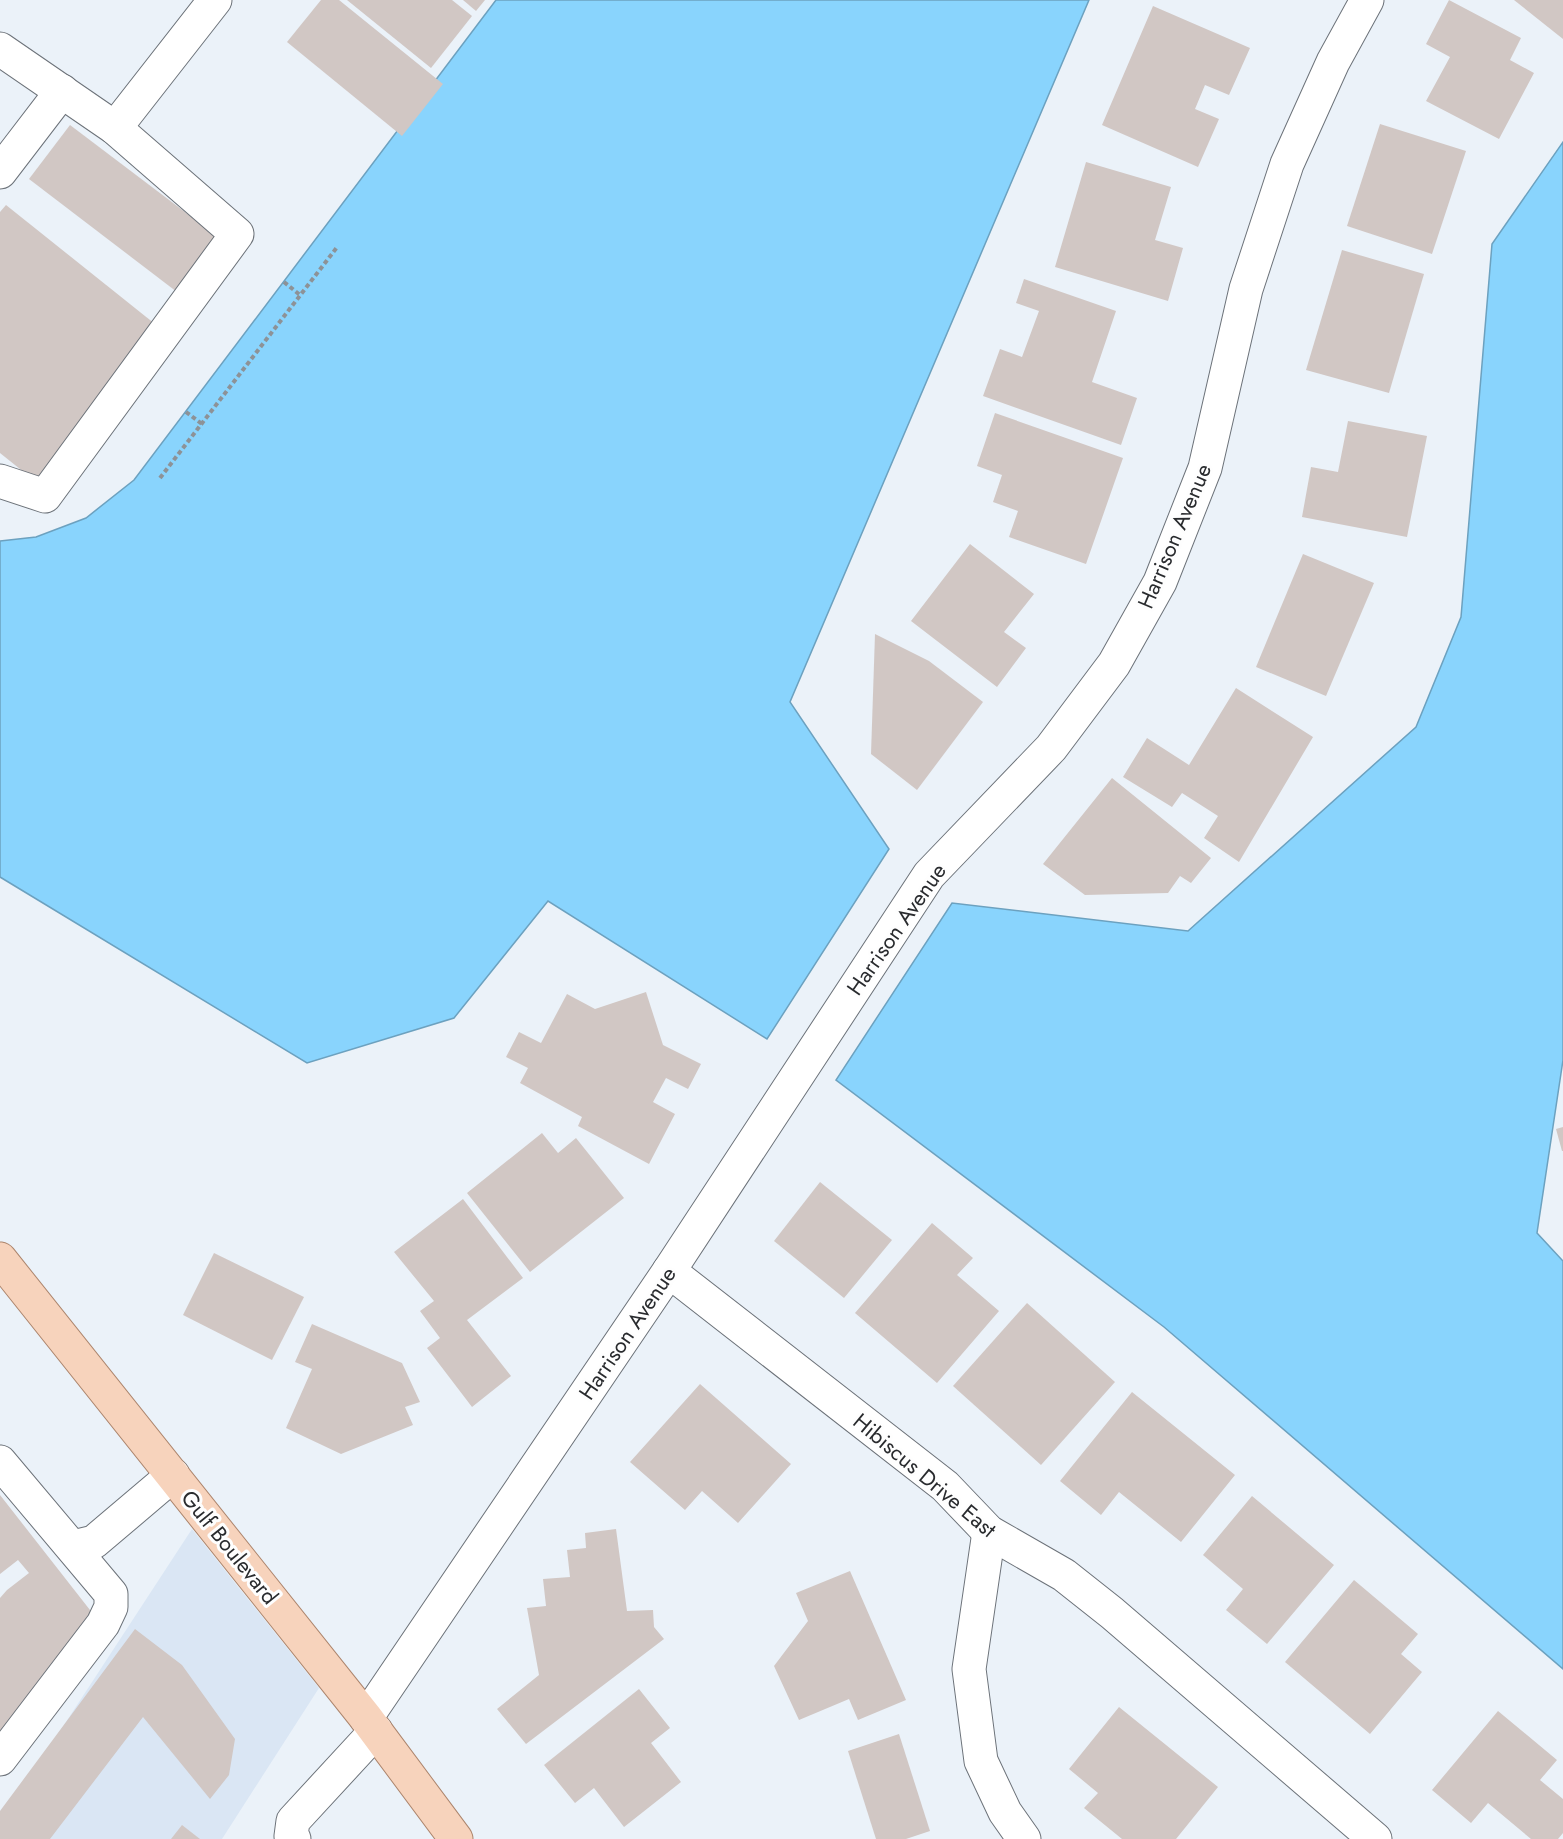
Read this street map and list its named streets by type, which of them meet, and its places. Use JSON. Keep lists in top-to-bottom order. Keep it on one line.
{"streets":{"main road":["Gulf Boulevard"],"street":["Harrison Avenue","Hibiscus Drive East"]},"crossings":[["Harrison Avenue","Hibiscus Drive East"],["Harrison Avenue","Gulf Boulevard"]]}
